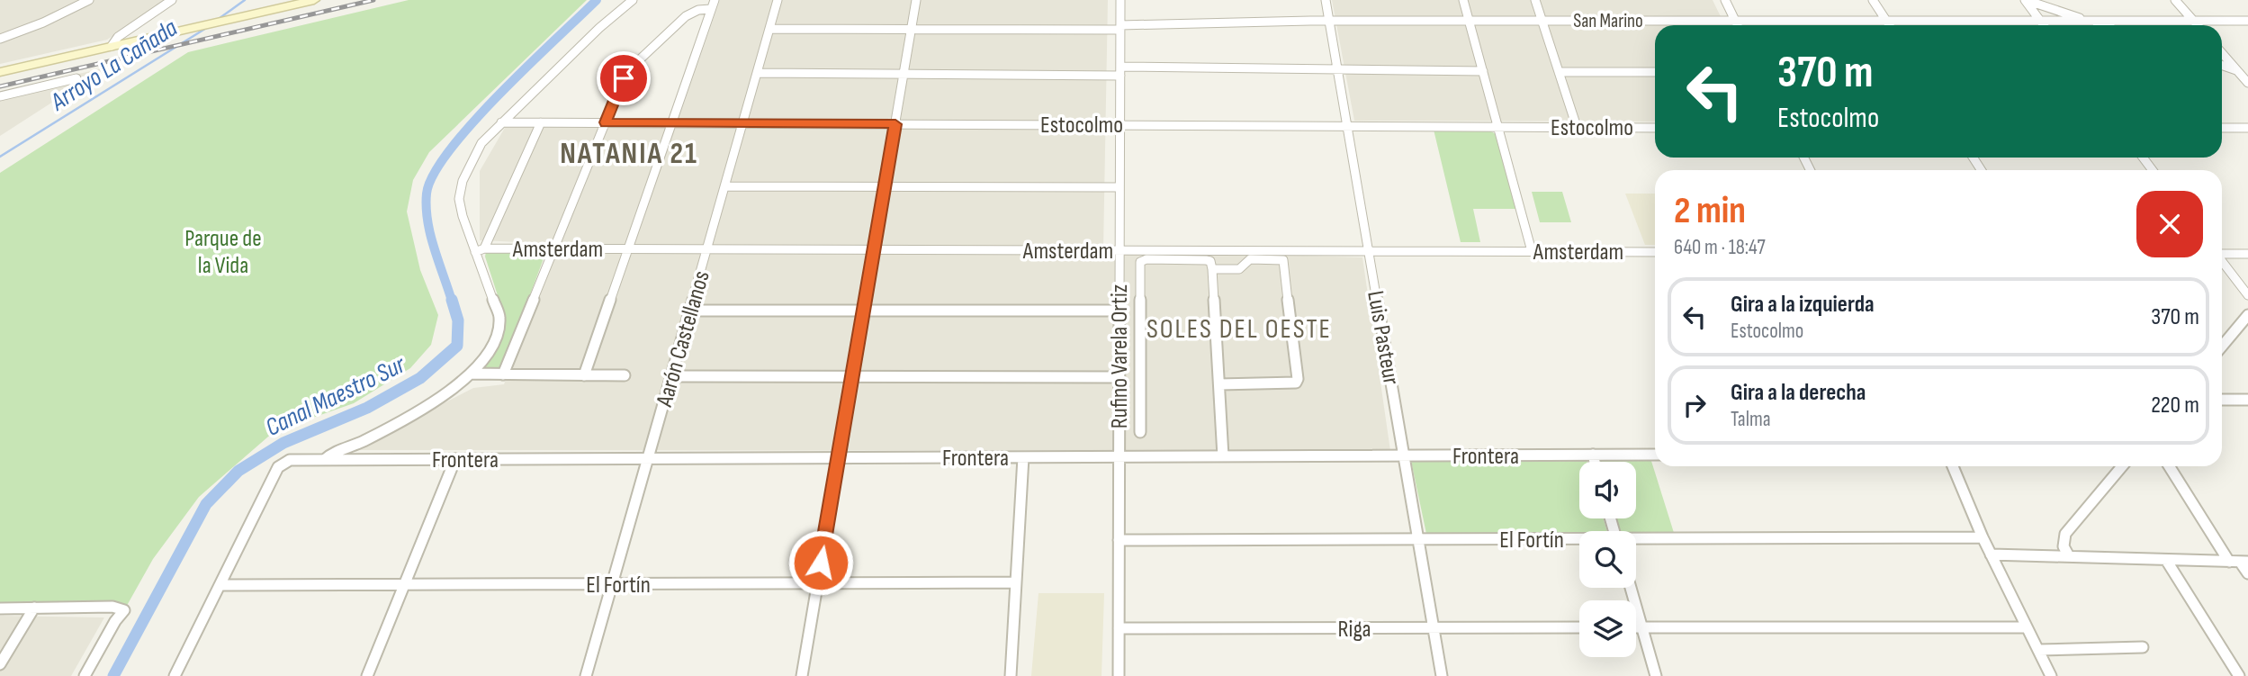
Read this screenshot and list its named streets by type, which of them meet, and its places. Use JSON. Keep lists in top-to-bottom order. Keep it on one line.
{"streets":{"street":["San Marino","Estocolmo","Amsterdam","Luis Pasteur","Aarón Castellanos","Rufino Varela Ortiz","Frontera","El Fortín","Riga"]},"crossings":[["San Marino","Luis Pasteur"],["San Marino","Aarón Castellanos"],["San Marino","Rufino Varela Ortiz"],["Estocolmo","Luis Pasteur"],["Estocolmo","Aarón Castellanos"],["Estocolmo","Rufino Varela Ortiz"],["Amsterdam","Luis Pasteur"],["Amsterdam","Aarón Castellanos"],["Amsterdam","Rufino Varela Ortiz"],["Luis Pasteur","Frontera"],["Luis Pasteur","El Fortín"],["Luis Pasteur","Riga"],["Aarón Castellanos","Frontera"],["Aarón Castellanos","El Fortín"],["Rufino Varela Ortiz","Frontera"],["Rufino Varela Ortiz","El Fortín"],["Rufino Varela Ortiz","Riga"],["Frontera","El Fortín"]],"districts":["NATANIA 21","SOLES DEL OESTE"],"water":["Arroyo La Cañada","Canal Maestro Sur"],"parks":["Parque de la Vida"],"page":{"turn":["370 m","Estocolmo"],"heading":["2 min","640 m · 18:47"],"list":[{"name":"Gira a la izquierda","note":"Estocolmo","value":"370 m"},{"name":"Gira a la derecha","note":"Talma","value":"220 m"}]}}
